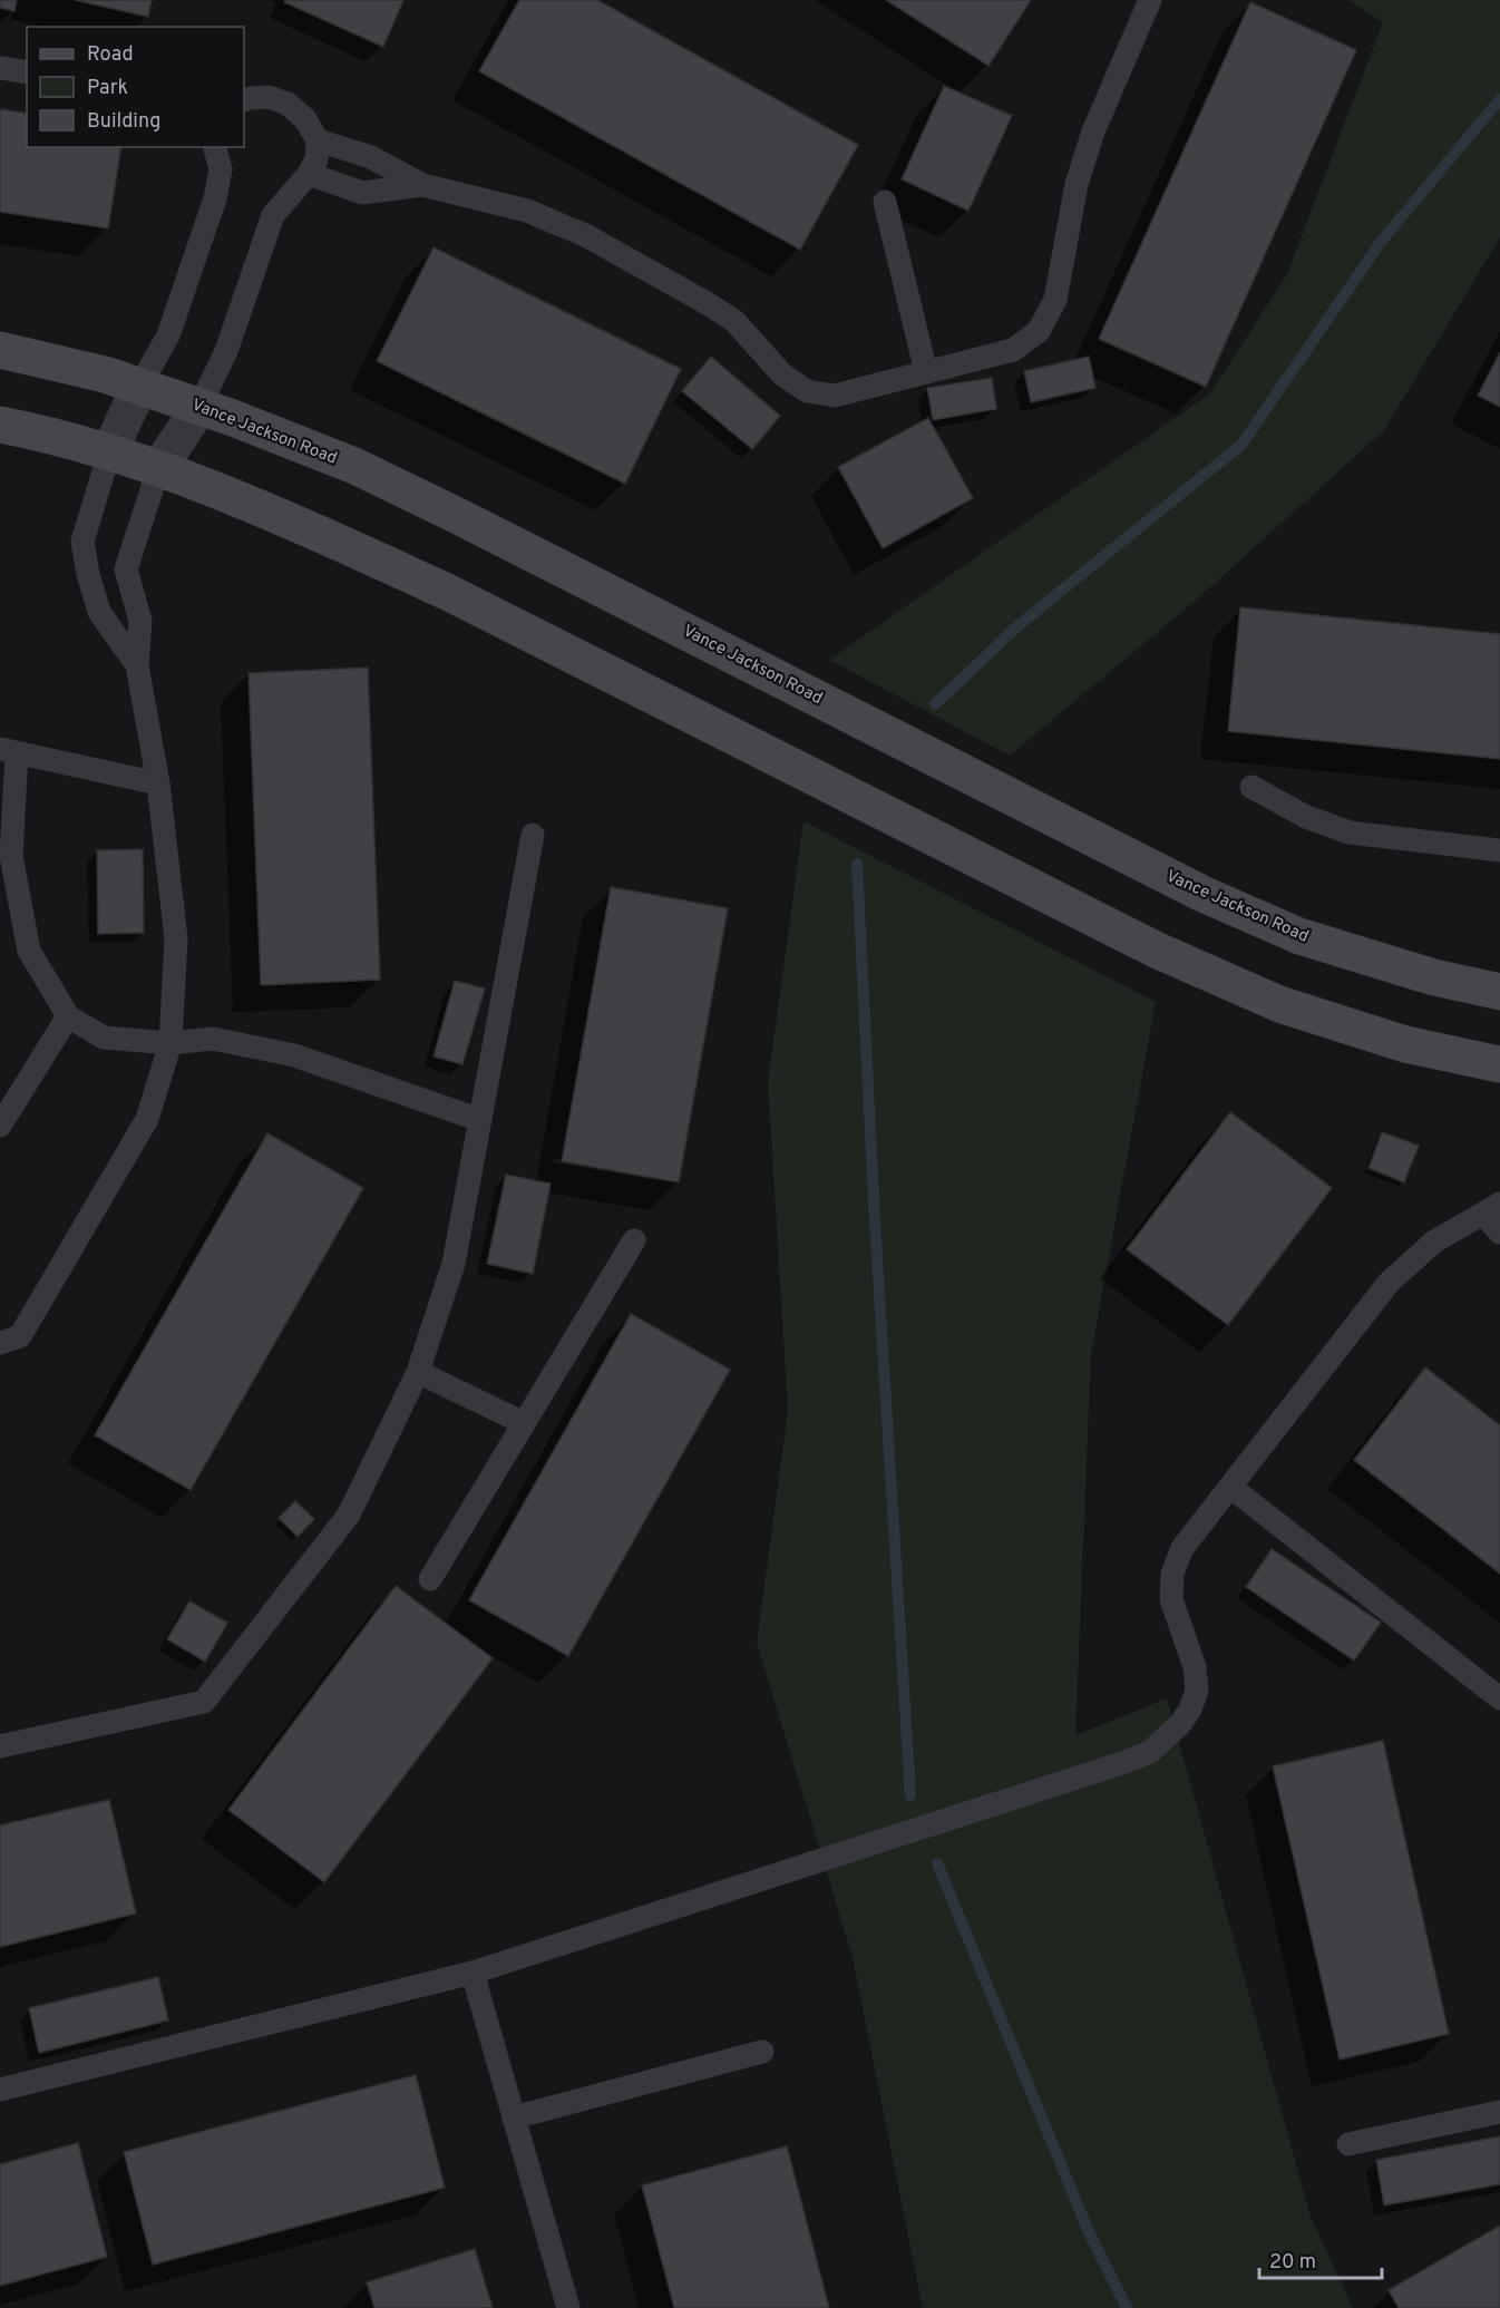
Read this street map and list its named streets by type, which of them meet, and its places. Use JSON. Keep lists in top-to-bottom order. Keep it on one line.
{"streets":{"main road":["Vance Jackson Road"]},"legend":["Road","Park","Building"],"scale_bar":"20 m"}
